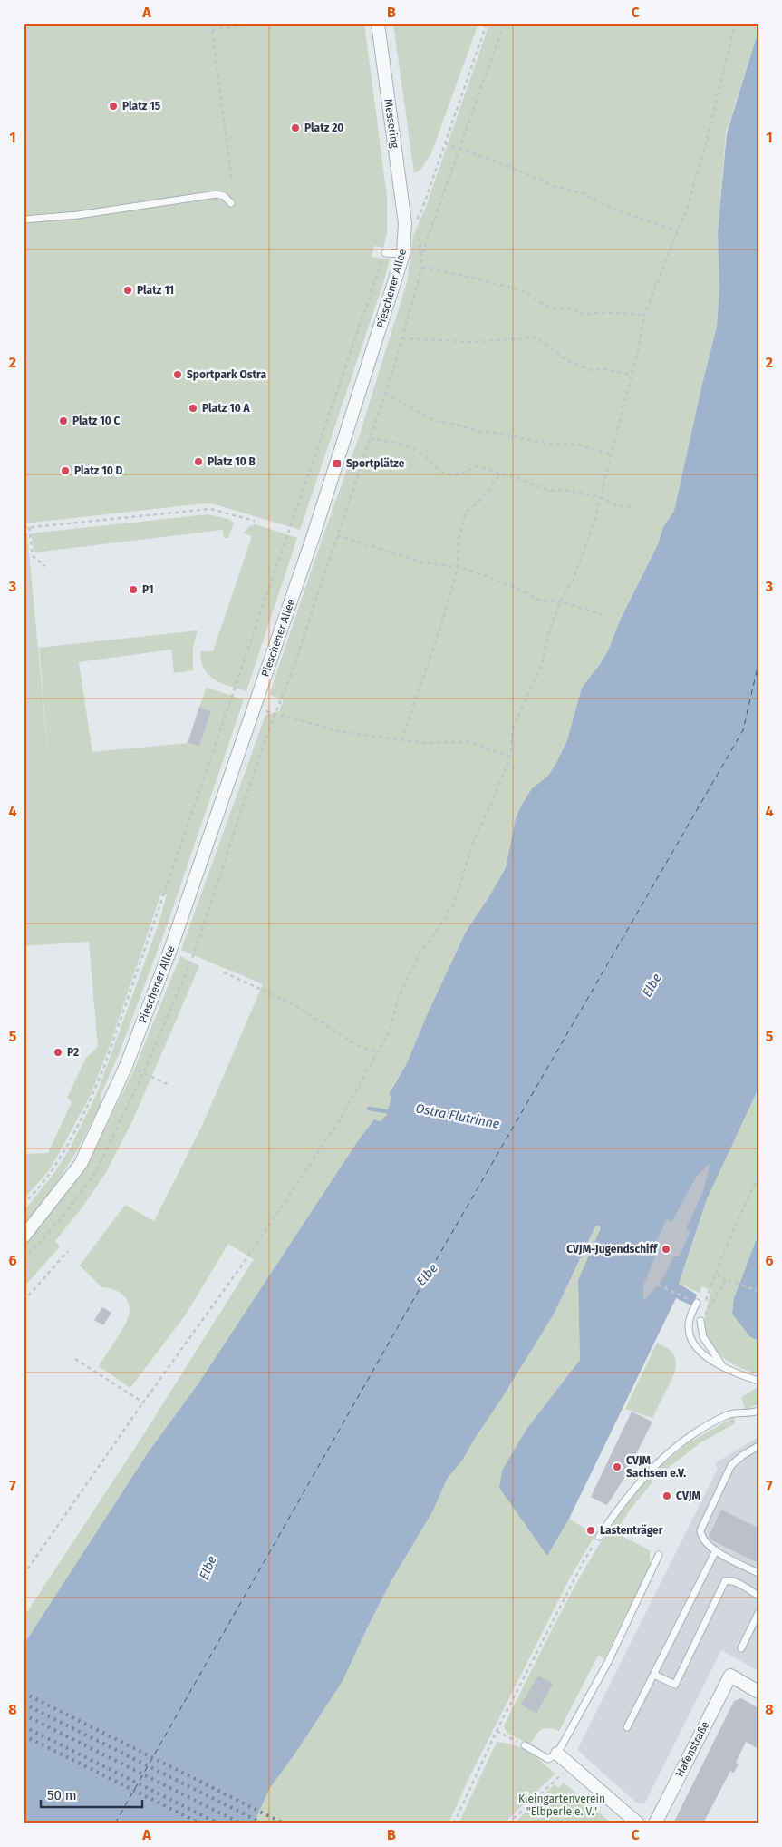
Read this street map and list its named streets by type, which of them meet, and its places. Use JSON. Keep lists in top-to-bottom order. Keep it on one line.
{"streets":{"street":["Messering","Pieschener Allee","Hafenstraße"]},"crossings":[["Messering","Pieschener Allee"]],"water":["Elbe","Ostra Flutrinne"],"parks":["Kleingartenverein \"Elbperle e. V.\""],"places":{"other":["Platz 15","Platz 20","Platz 11","Sportpark Ostra","Platz 10 A","Platz 10 C","Platz 10 B","Platz 10 D","P1","P2","CVJM-Jugendschiff","CVJM Sachsen e.V.","CVJM","Lastenträger"],"transit":["Sportplätze"]},"scale_bar":"50 m","grid":{"columns":["A","B","C"],"rows":["1","2","3","4","5","6","7","8"]}}
